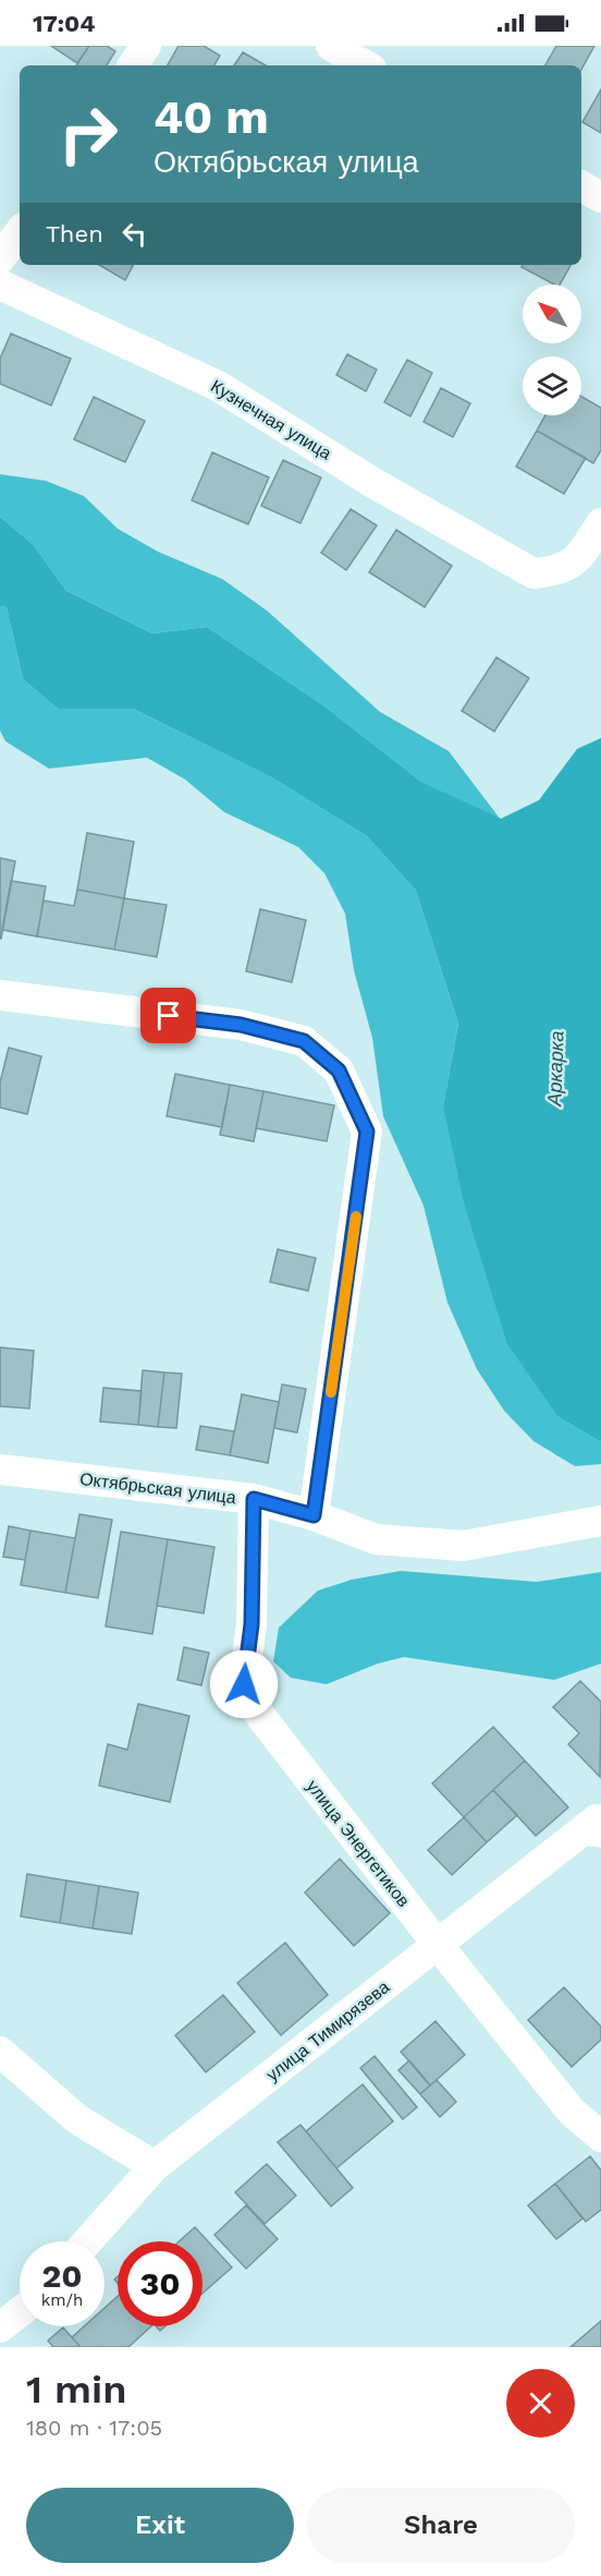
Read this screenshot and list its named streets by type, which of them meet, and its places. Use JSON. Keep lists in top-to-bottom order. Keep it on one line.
{"streets":{"street":["Кузнечная улица","Октябрьская улица","улица Энергетиков","улица Тимирязева"]},"crossings":[["Октябрьская улица","улица Энергетиков"],["улица Энергетиков","улица Тимирязева"]],"water":["Аркарка"],"north":"top left","page":{"status":"17:04","turn":["40 m","Октябрьская улица"],"then":"Then","speed":"20 km/h","limit":"30","heading":["1 min","180 m · 17:05"],"buttons":["Exit","Share"]}}
